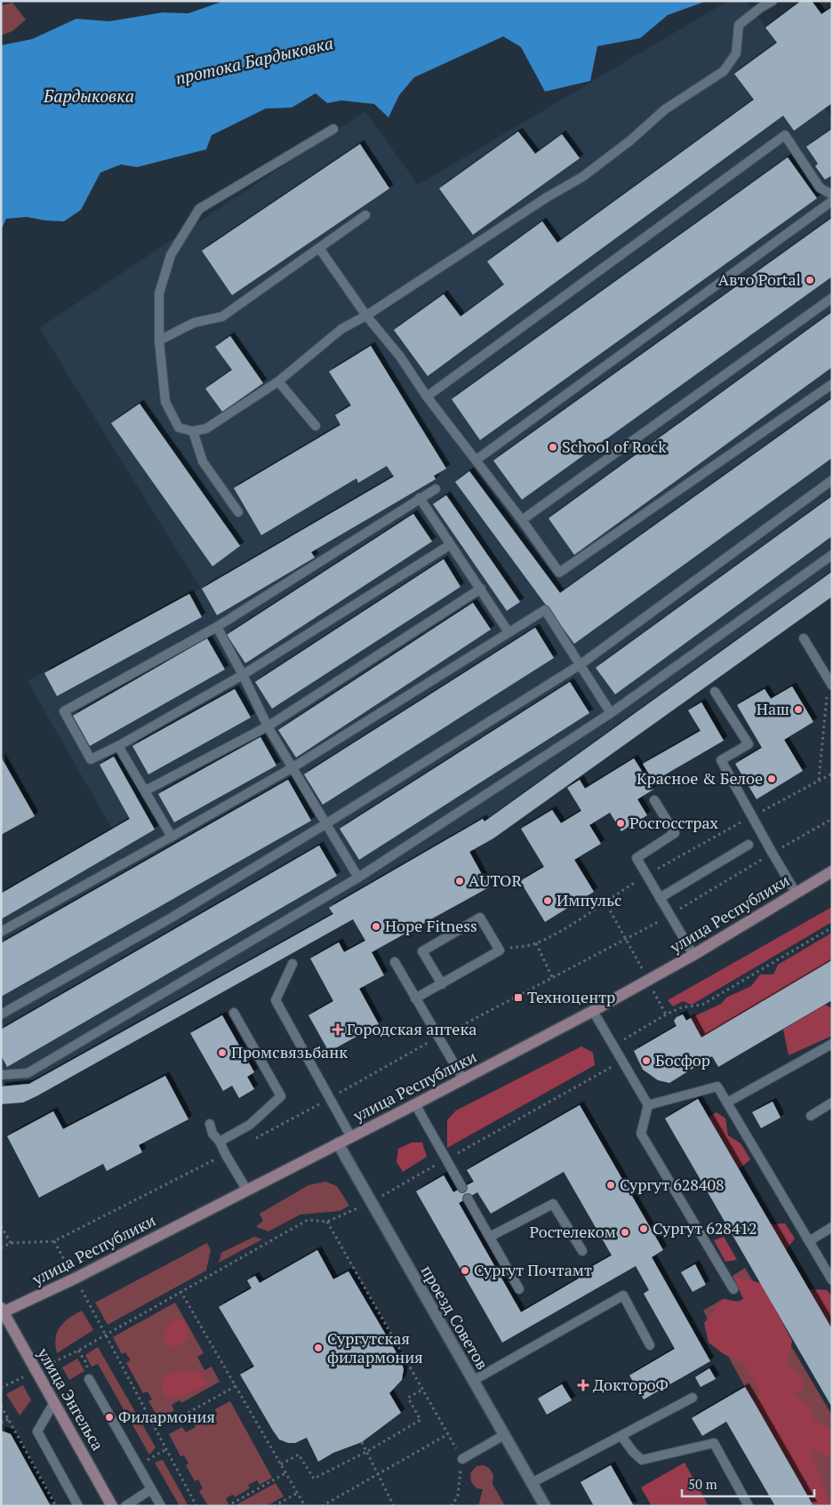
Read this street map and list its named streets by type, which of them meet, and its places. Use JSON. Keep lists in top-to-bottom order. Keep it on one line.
{"streets":{"main road":["улица Республики","улица Энгельса"],"street":["проезд Советов"]},"crossings":[["улица Республики","проезд Советов"],["улица Республики","улица Энгельса"]],"water":["протока Бардыковка","Бардыковка"],"places":{"other":["Авто Portal","School of Rock","Наш","Красное & Белое","Росгосстрах","AUTOR","Импульс","Hope Fitness","Промсвязьбанк","Босфор","Сургут 628408","Сургут 628412","Ростелеком","Сургут Почтамт","Сургутская филармония","Филармония"],"transit":["Техноцентр"],"health":["Городская аптека","ДоктороФ"]},"scale_bar":"50 m"}
